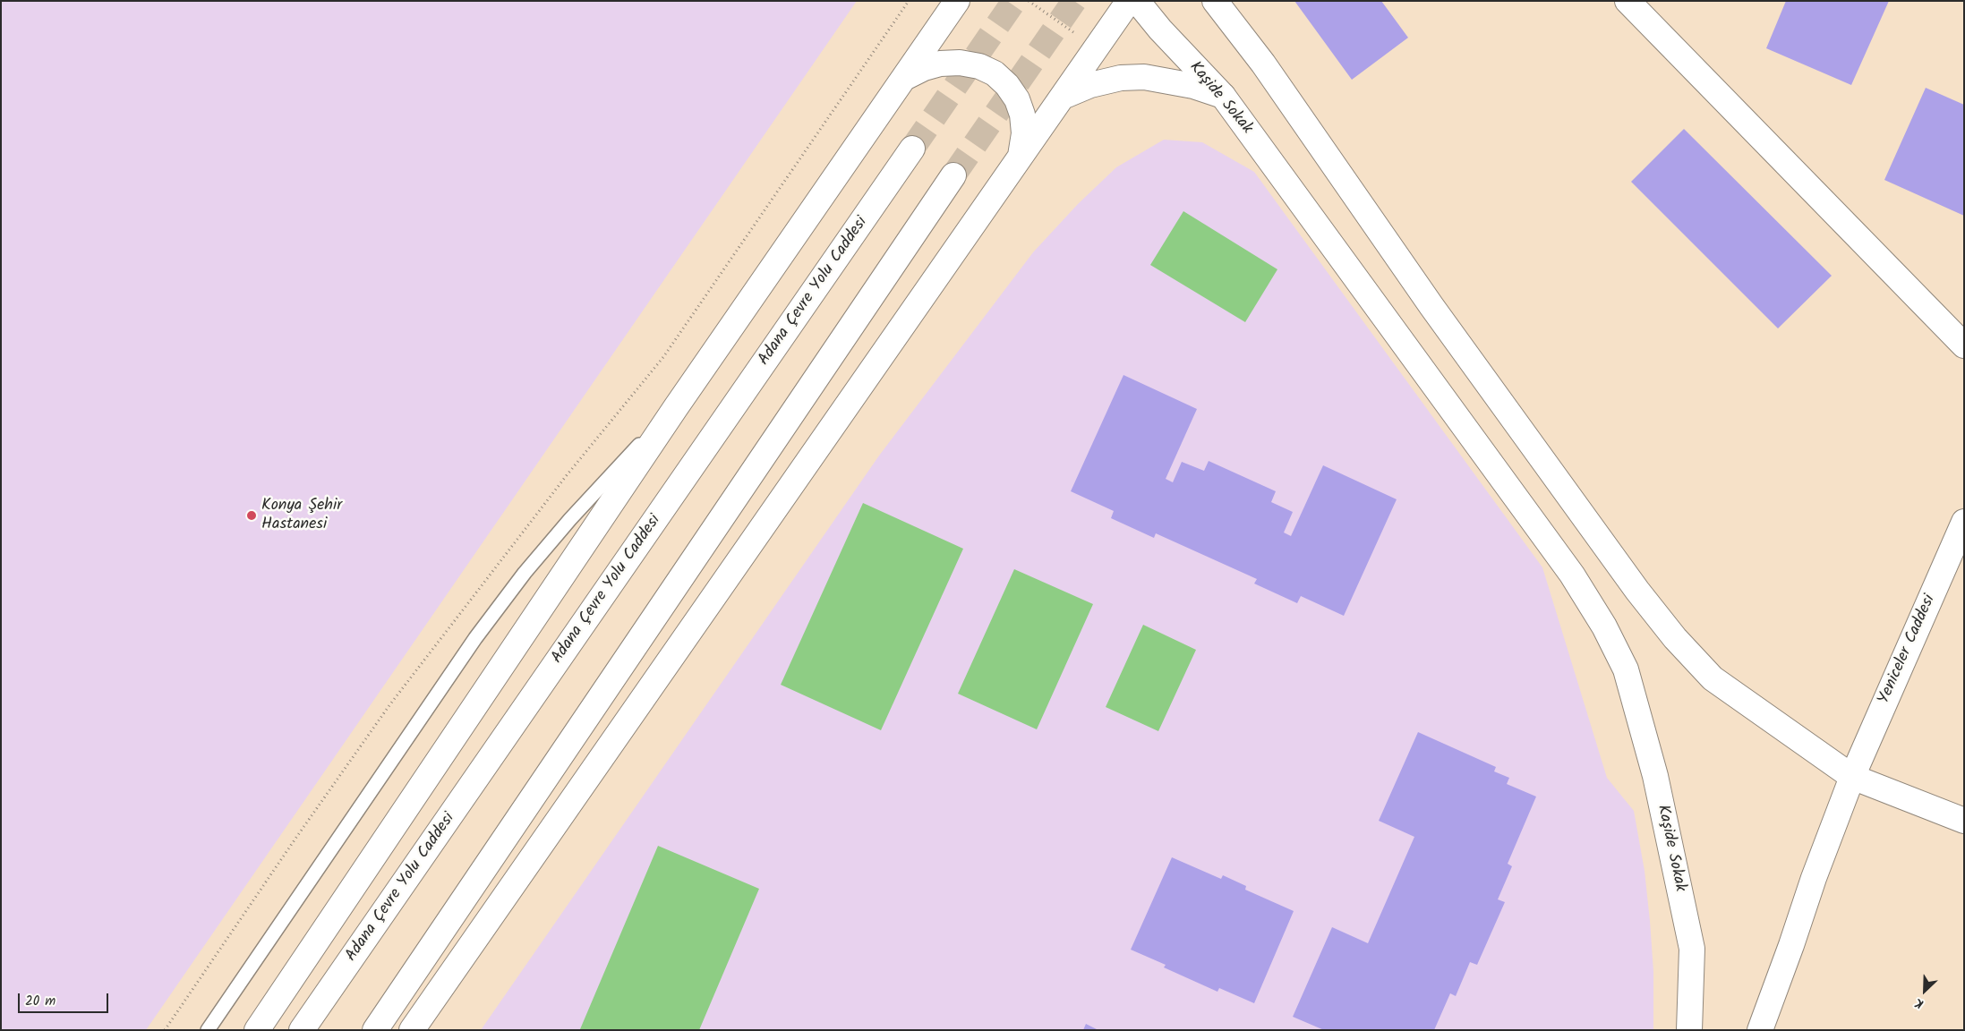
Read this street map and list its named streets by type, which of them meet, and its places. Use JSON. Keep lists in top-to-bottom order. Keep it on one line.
{"streets":{"main road":["Kaşide Sokak","Adana Çevre Yolu Caddesi","Yeniceler Caddesi"]},"places":["Konya Şehir Hastanesi"],"scale_bar":"20 m","north":"bottom left"}
